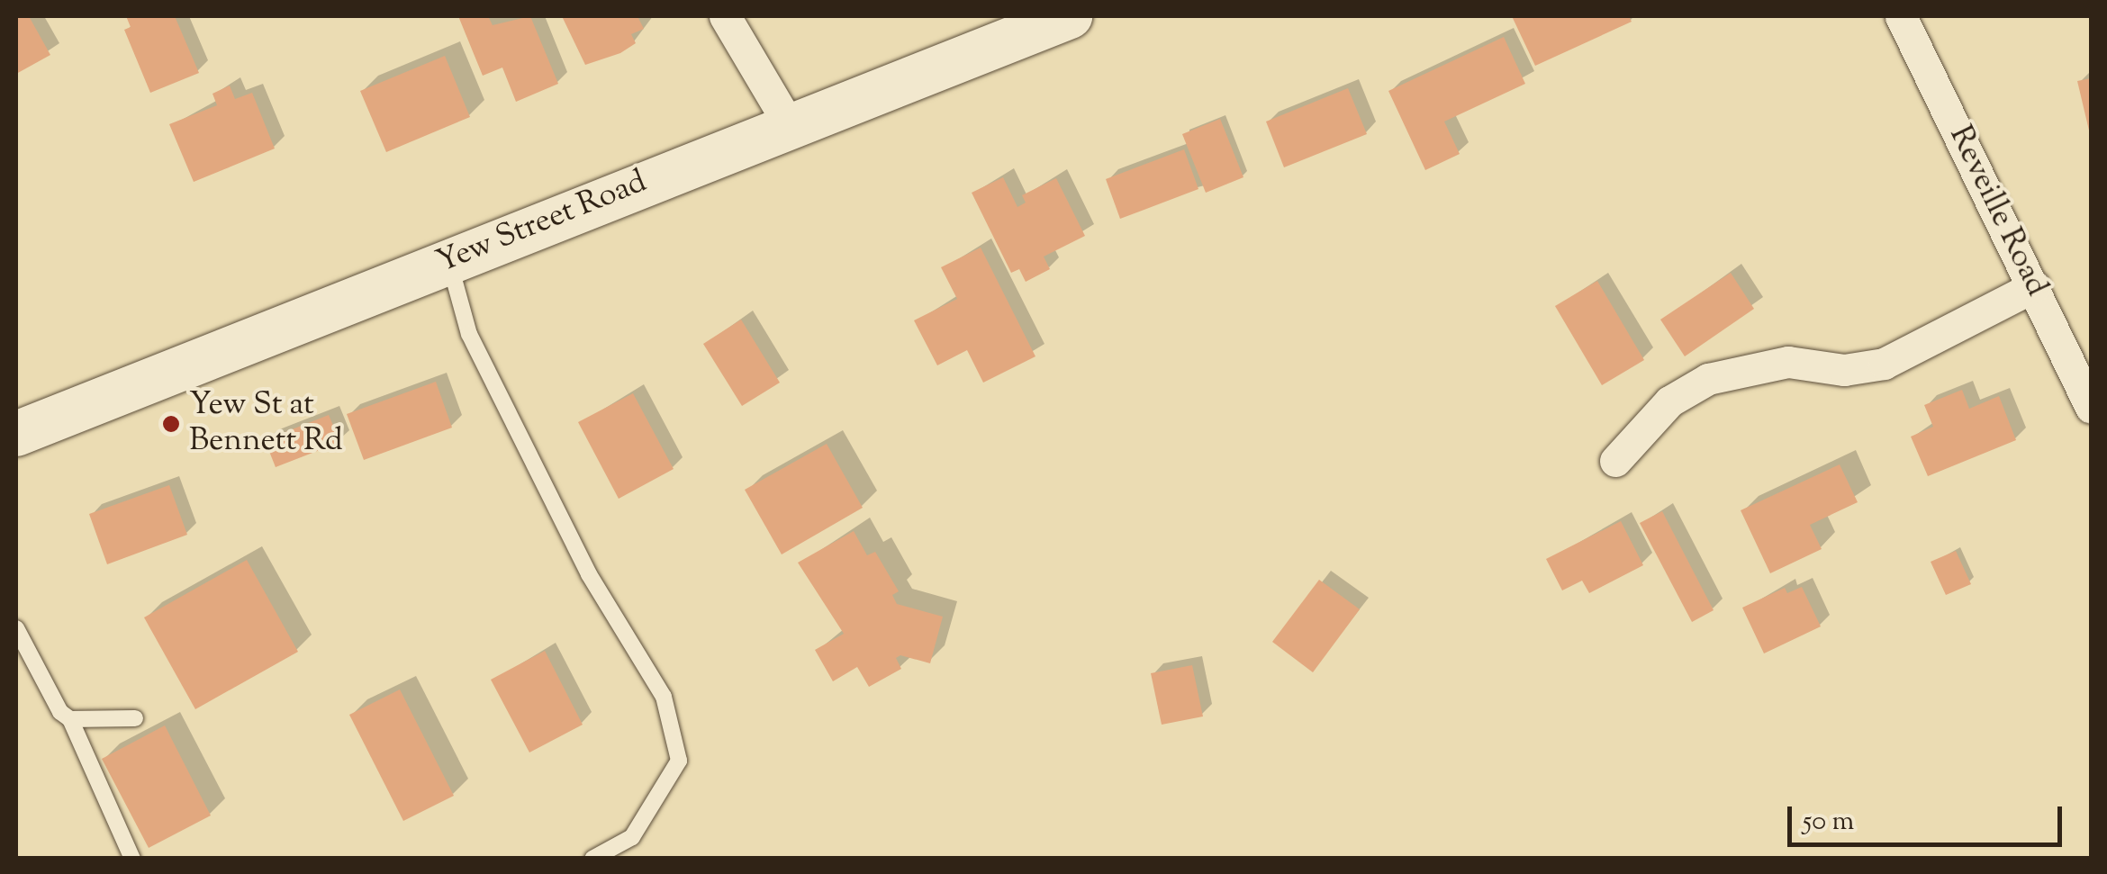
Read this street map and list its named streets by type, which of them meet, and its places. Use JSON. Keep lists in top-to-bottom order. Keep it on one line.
{"streets":{"street":["Reveille Road","Yew Street Road"]},"places":["Yew St at Bennett Rd"],"scale_bar":"50 m"}
